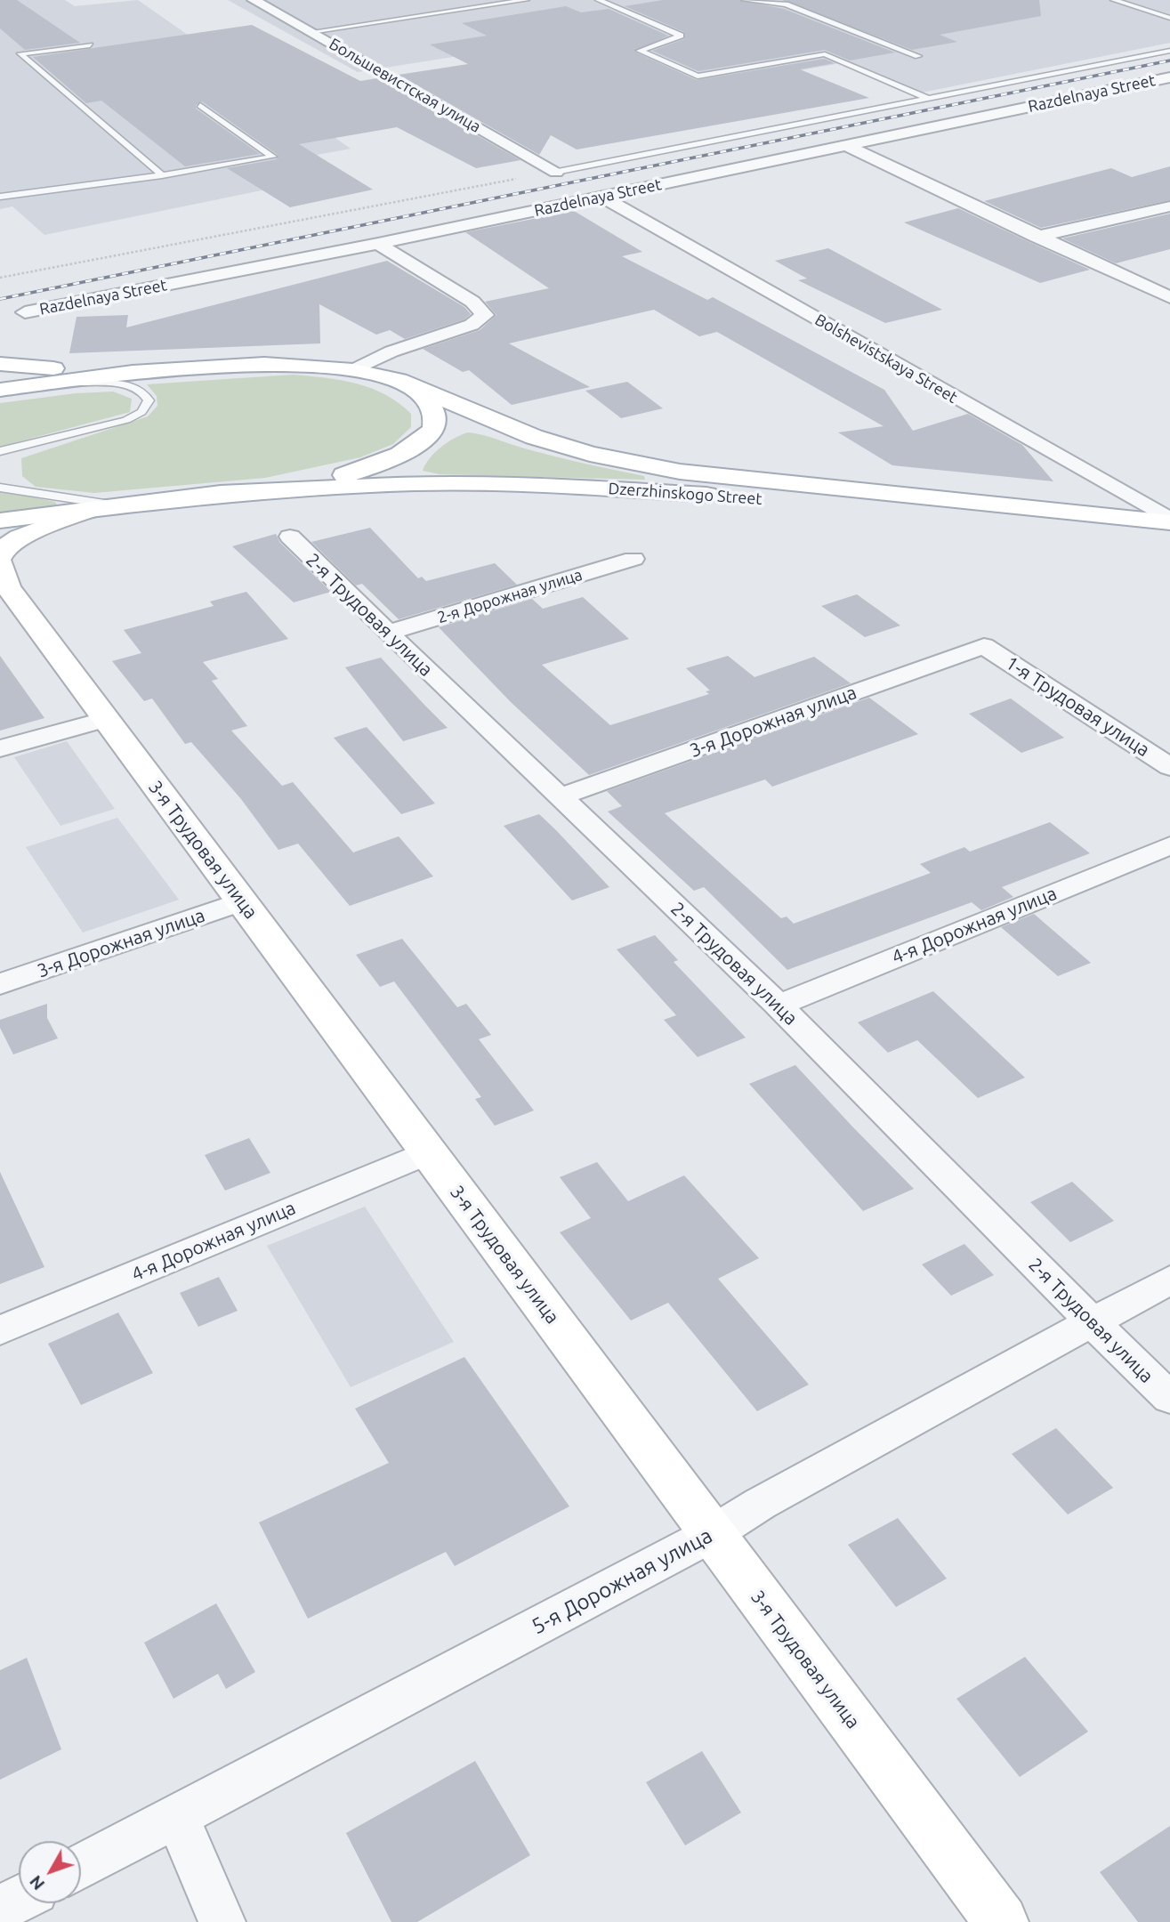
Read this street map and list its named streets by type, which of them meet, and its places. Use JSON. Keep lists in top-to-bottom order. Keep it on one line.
{"streets":{"main road":["Dzerzhinskogo Street","3-я Трудовая улица"],"street":["Большевистская улица","Razdelnaya Street","Bolshevistskaya Street","2-я Дорожная улица","2-я Трудовая улица","1-я Трудовая улица","3-я Дорожная улица","4-я Дорожная улица","5-я Дорожная улица"]},"crossings":[["Razdelnaya Street","Bolshevistskaya Street"],["Bolshevistskaya Street","Dzerzhinskogo Street"],["2-я Дорожная улица","2-я Трудовая улица"],["2-я Трудовая улица","3-я Дорожная улица"],["2-я Трудовая улица","4-я Дорожная улица"],["2-я Трудовая улица","5-я Дорожная улица"],["1-я Трудовая улица","3-я Дорожная улица"],["3-я Дорожная улица","3-я Трудовая улица"],["3-я Трудовая улица","4-я Дорожная улица"],["3-я Трудовая улица","5-я Дорожная улица"]],"north":"bottom left"}
